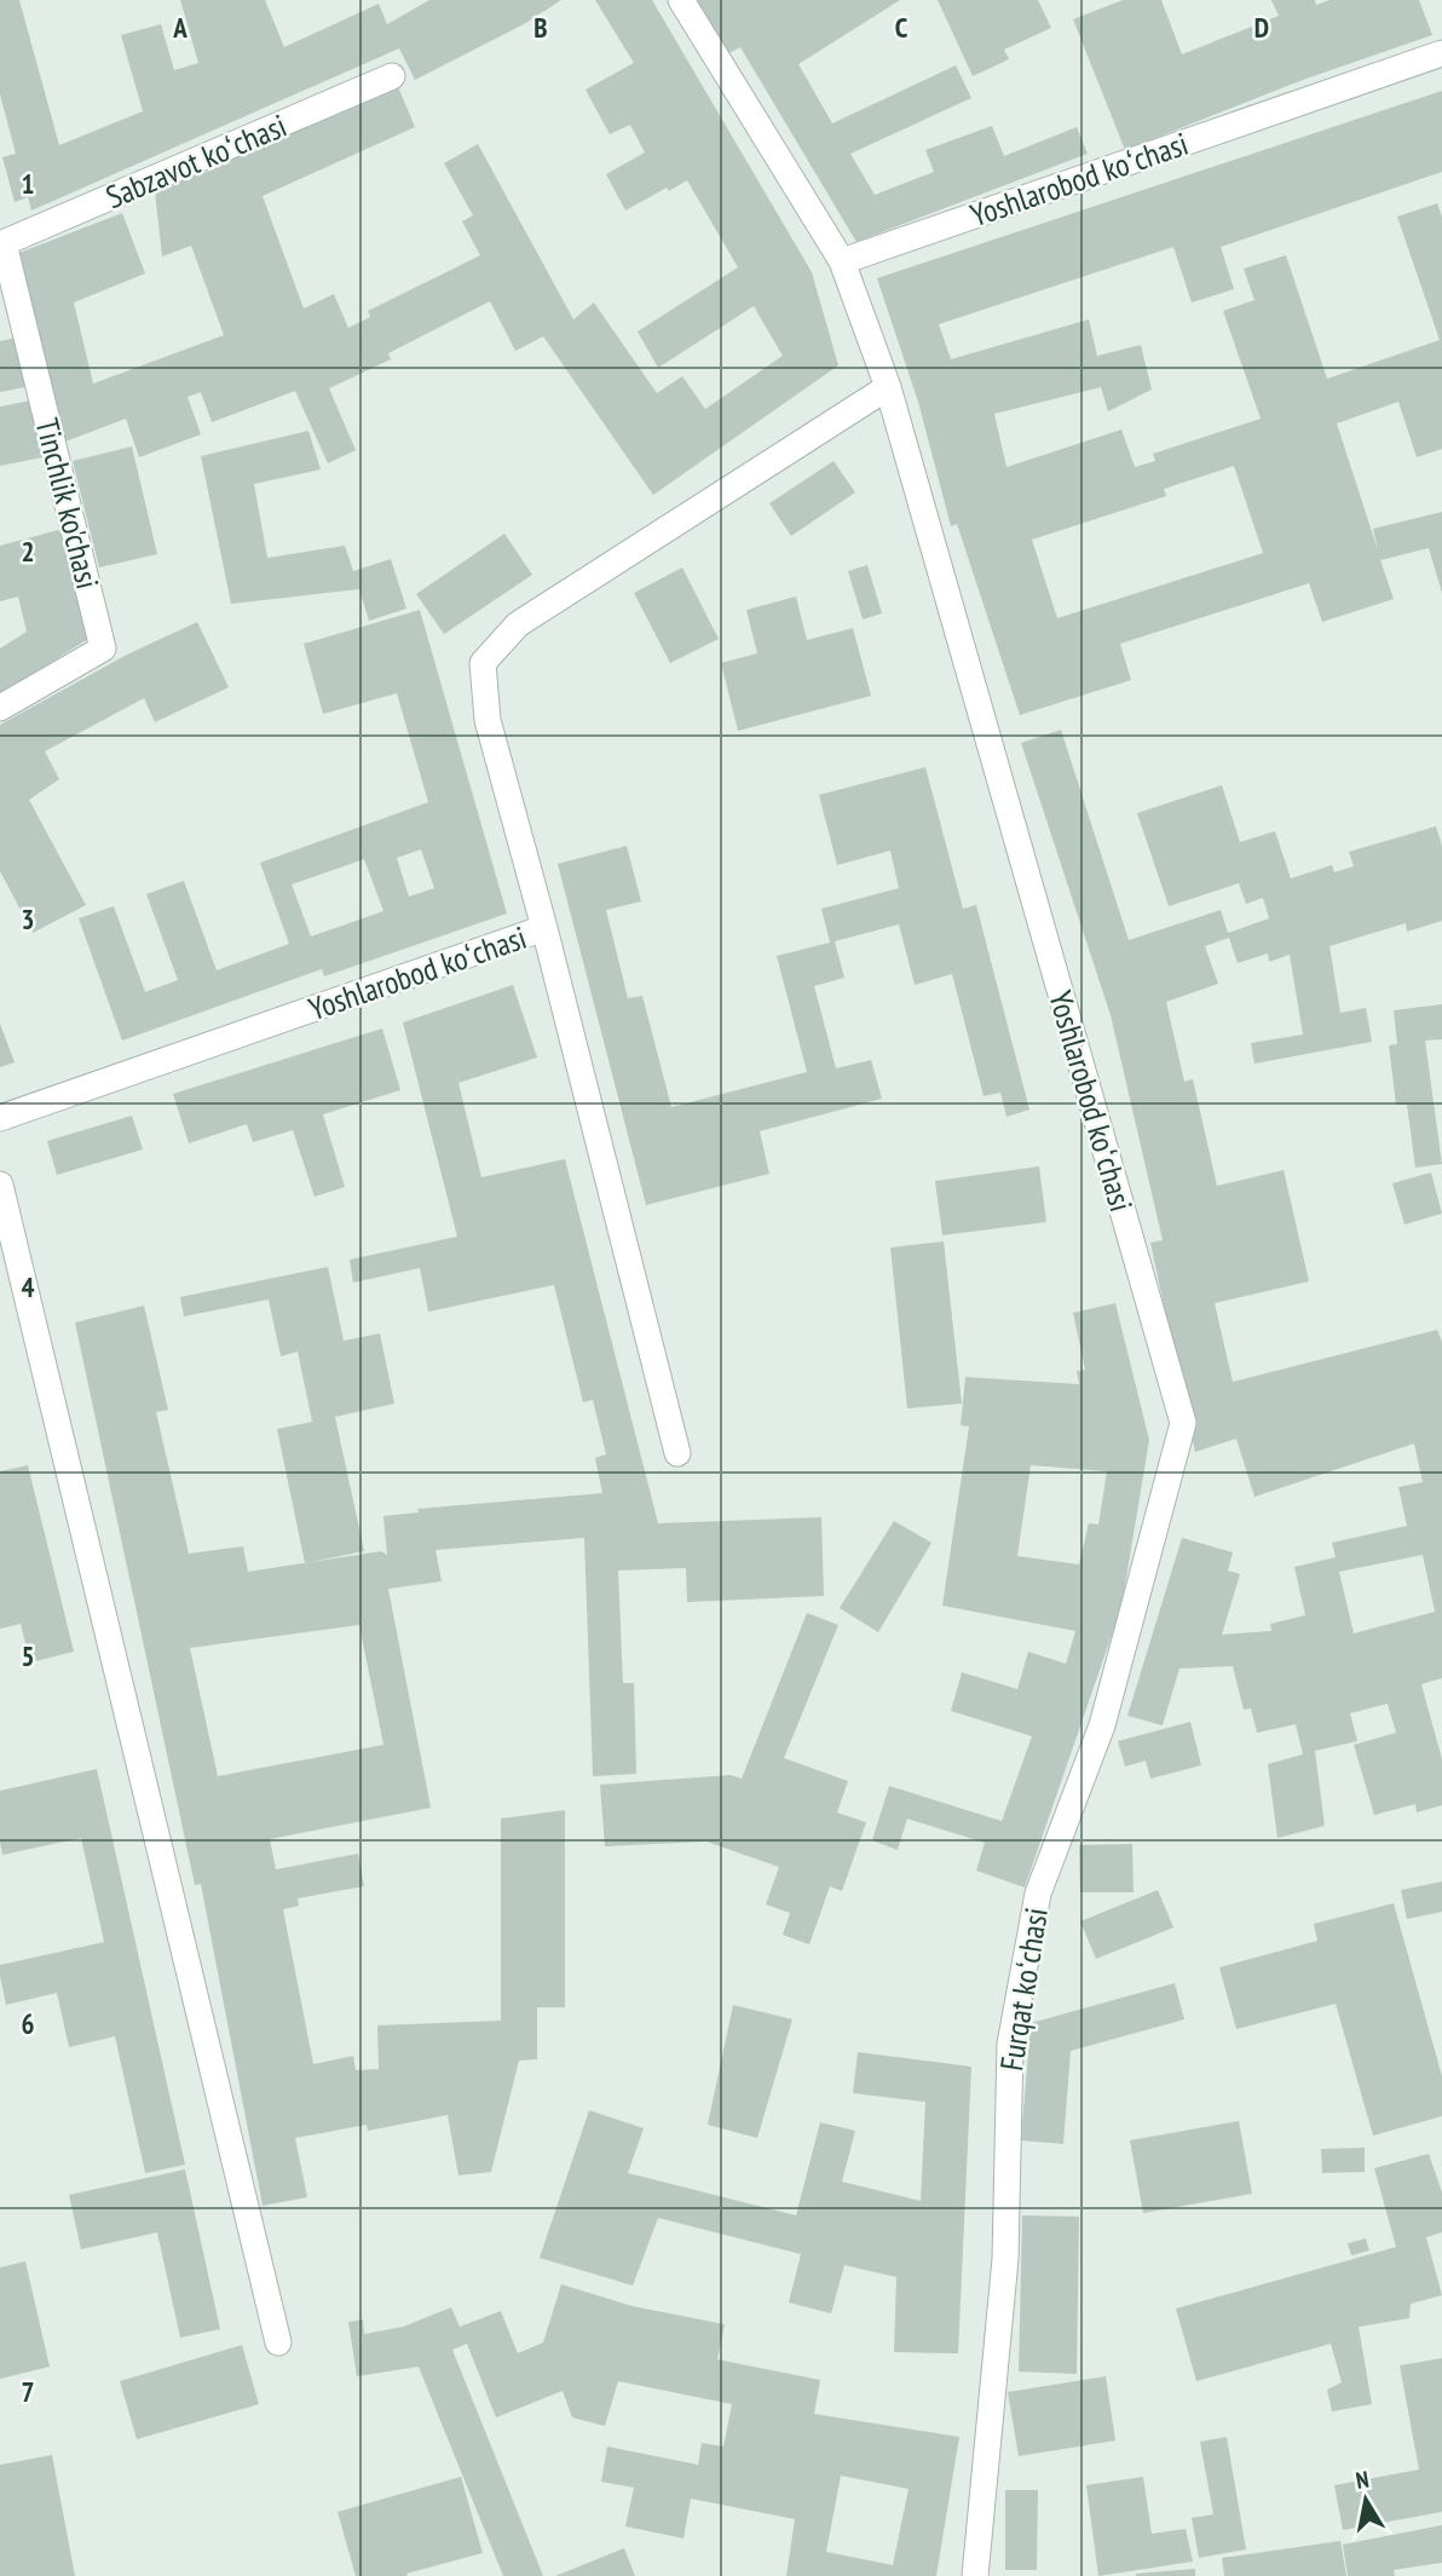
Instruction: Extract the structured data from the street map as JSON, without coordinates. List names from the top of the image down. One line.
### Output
{"streets":{"street":["Sabzavot koʻchasi","Yoshlarobod koʻchasi","Tinchlik ko'chasi","Furqat koʻchasi"]},"crossings":[["Sabzavot koʻchasi","Tinchlik ko'chasi"],["Yoshlarobod koʻchasi","Furqat koʻchasi"]],"north":"top","grid":{"columns":["A","B","C","D"],"rows":["1","2","3","4","5","6","7"]}}
